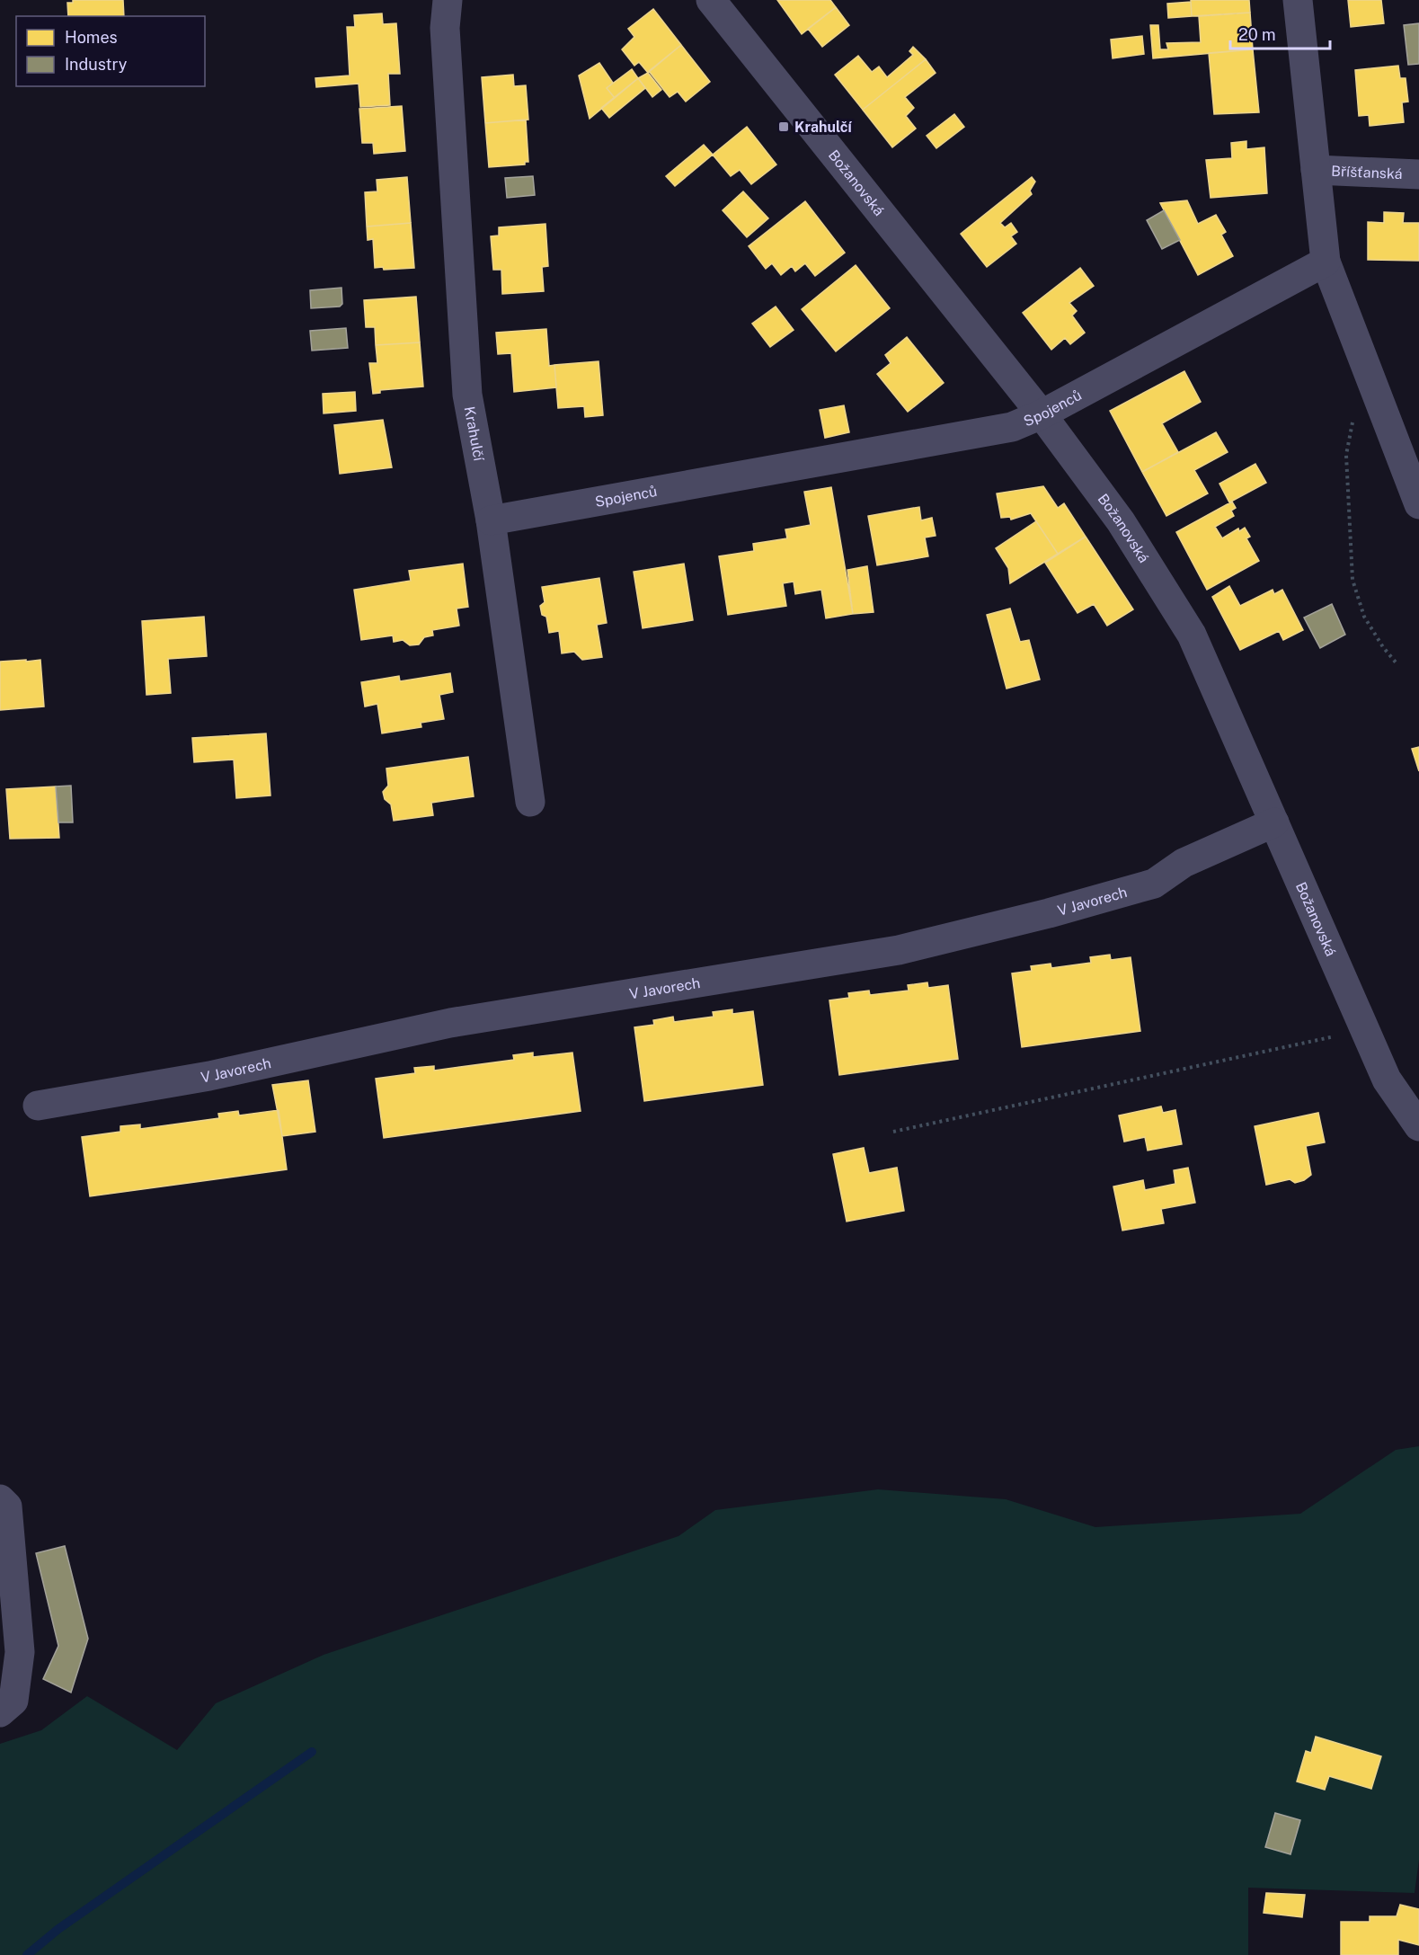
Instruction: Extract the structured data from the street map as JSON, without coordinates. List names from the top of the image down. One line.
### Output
{"streets":{"street":["Bříšťanská","Božanovská","Spojenců","Krahulčí","V Javorech"]},"crossings":[["Božanovská","Spojenců"],["Božanovská","V Javorech"],["Spojenců","Krahulčí"]],"places":{"transit":["Krahulčí"]},"legend":["Homes","Industry"],"scale_bar":"20 m"}
